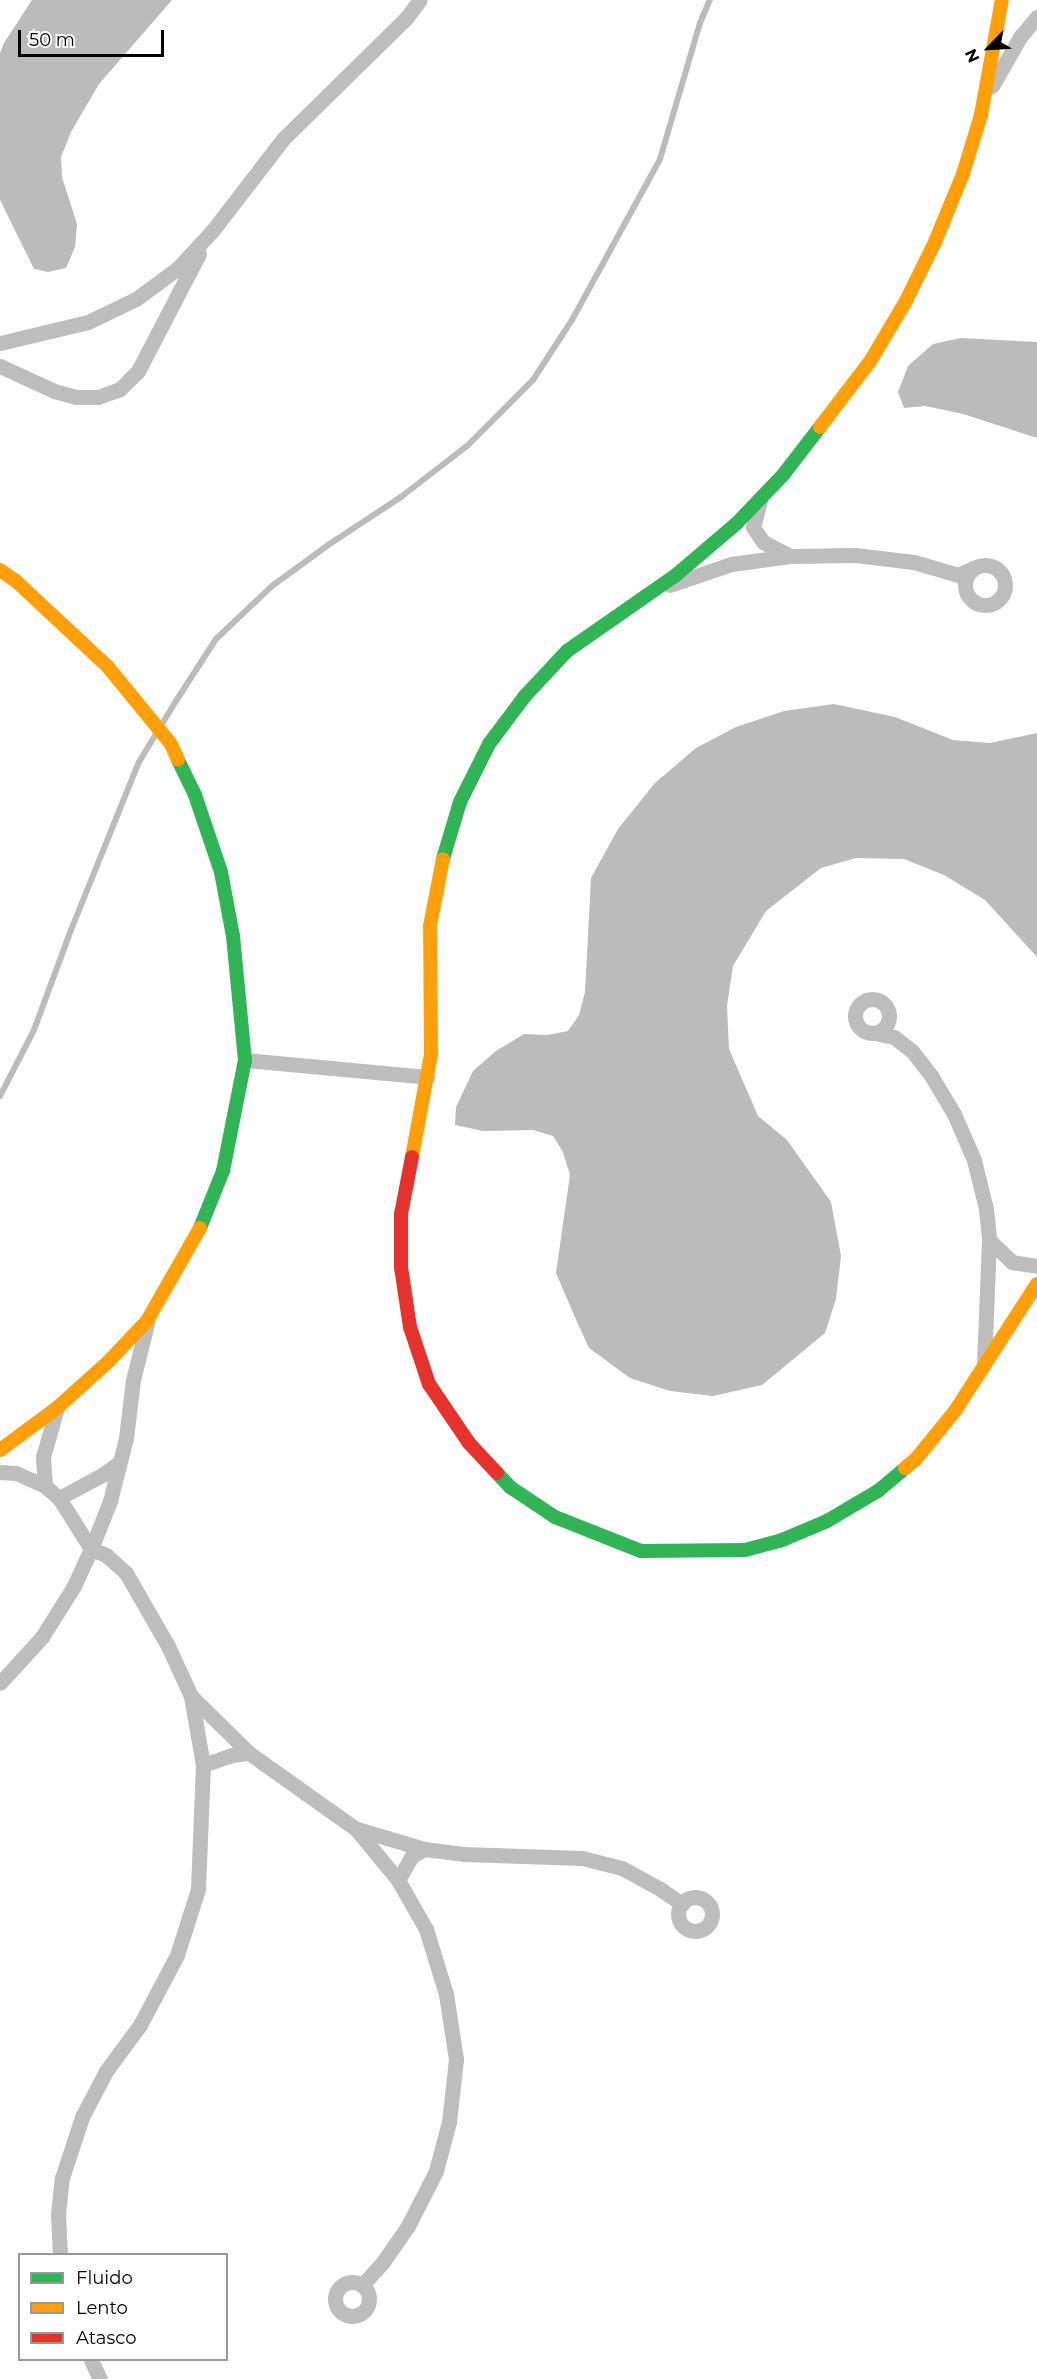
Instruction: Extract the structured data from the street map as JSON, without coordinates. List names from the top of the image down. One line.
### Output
{"legend":["Fluido","Lento","Atasco"],"scale_bar":"50 m","north":"bottom left"}
